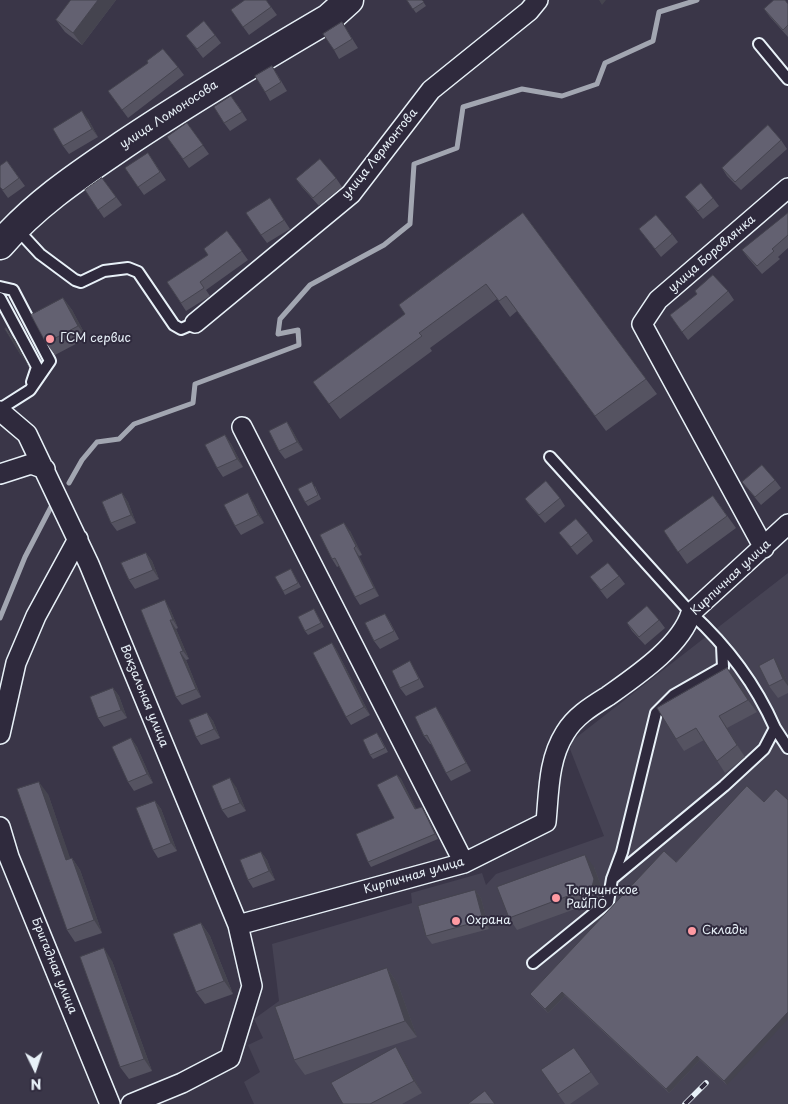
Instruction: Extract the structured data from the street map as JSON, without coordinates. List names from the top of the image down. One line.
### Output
{"streets":{"main road":["улица Ломоносова"],"street":["улица Лермонтова","улица Боровлянка","Кирпичная улица","Вокзальная улица","Бригадная улица"]},"crossings":[["улица Боровлянка","Кирпичная улица"],["Кирпичная улица","Вокзальная улица"]],"places":["ГСМ сервис","Тогучинское РайПО","Охрана","Склады"],"north":"bottom"}
